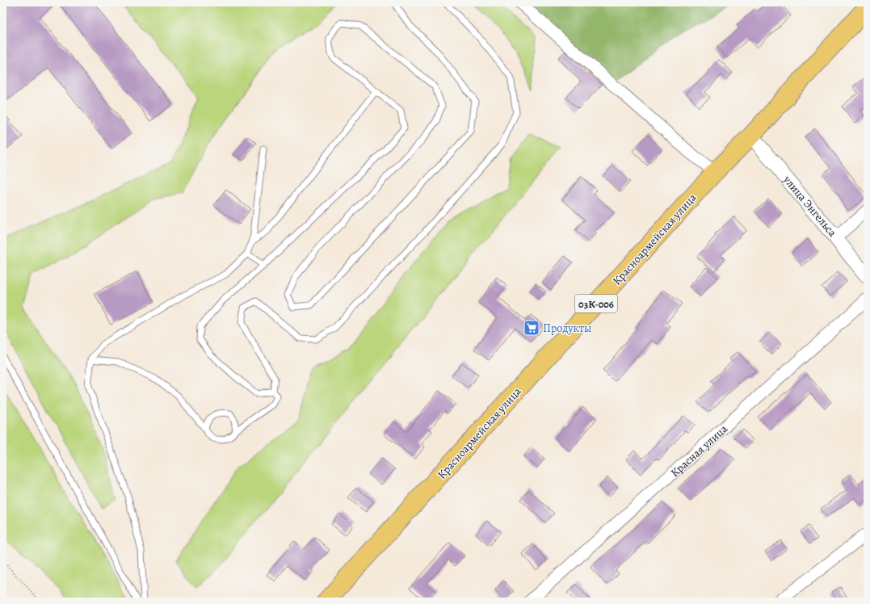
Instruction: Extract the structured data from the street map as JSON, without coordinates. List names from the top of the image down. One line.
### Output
{"streets":{"main road":["Красноармейская улица","03К-006"],"street":["улица Энгельса","Красная улица"]},"crossings":[["улица Энгельса","Красноармейская улица"]],"places":{"supermarket":["Продукты"]}}
